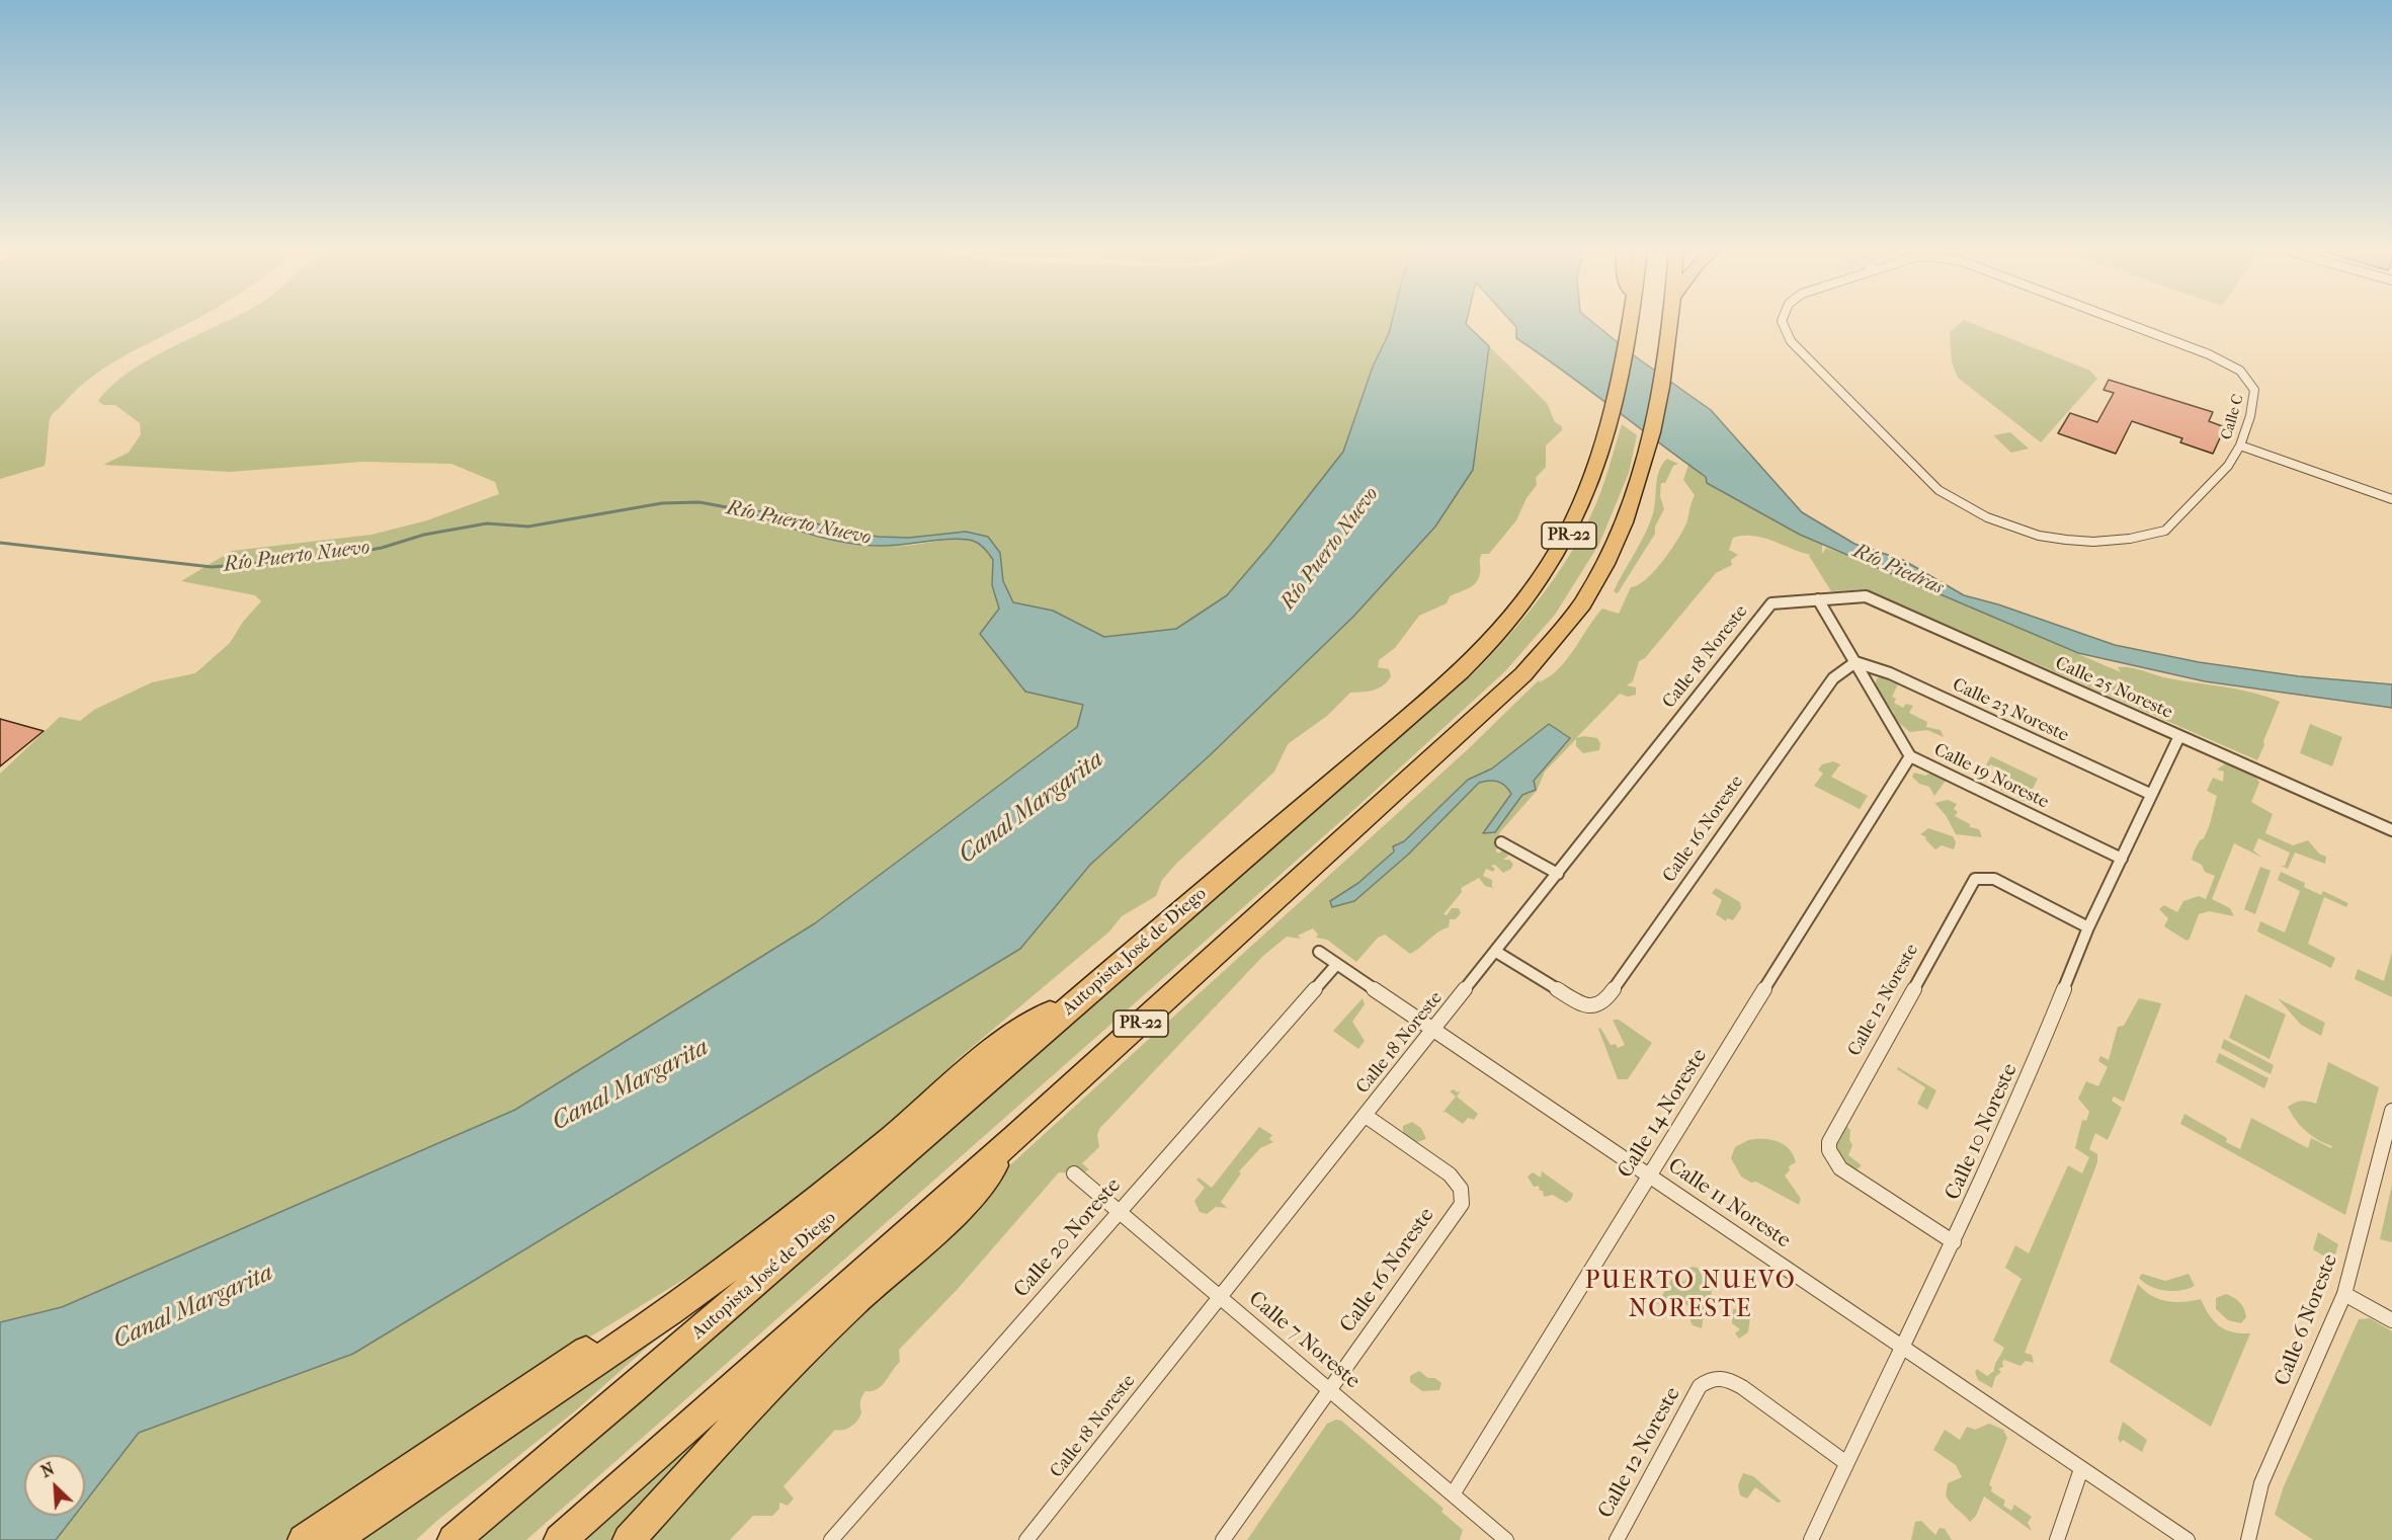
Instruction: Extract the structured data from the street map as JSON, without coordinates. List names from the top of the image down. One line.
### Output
{"streets":{"highway":["PR-22","Autopista José de Diego"],"street":["Calle C","Calle 18 Noreste","Calle 25 Noreste","Calle 23 Noreste","Calle 19 Noreste","Calle 16 Noreste","Calle 12 Noreste","Calle 14 Noreste","Calle 10 Noreste","Calle 11 Noreste","Calle 20 Noreste","Calle 6 Noreste","Calle 7 Noreste"]},"crossings":[["Calle 18 Noreste","Calle 25 Noreste"],["Calle 18 Noreste","Calle 19 Noreste"],["Calle 18 Noreste","Calle 16 Noreste"],["Calle 18 Noreste","Calle 11 Noreste"],["Calle 18 Noreste","Calle 7 Noreste"],["Calle 25 Noreste","Calle 19 Noreste"],["Calle 25 Noreste","Calle 10 Noreste"],["Calle 23 Noreste","Calle 19 Noreste"],["Calle 23 Noreste","Calle 16 Noreste"],["Calle 23 Noreste","Calle 10 Noreste"],["Calle 19 Noreste","Calle 16 Noreste"],["Calle 19 Noreste","Calle 14 Noreste"],["Calle 19 Noreste","Calle 10 Noreste"],["Calle 16 Noreste","Calle 7 Noreste"],["Calle 12 Noreste","Calle 10 Noreste"],["Calle 14 Noreste","Calle 11 Noreste"],["Calle 14 Noreste","Calle 7 Noreste"],["Calle 10 Noreste","Calle 11 Noreste"],["Calle 11 Noreste","Calle 20 Noreste"],["Calle 20 Noreste","Calle 7 Noreste"]],"districts":["PUERTO NUEVO NORESTE"],"water":["Río Puerto Nuevo","Río Piedras","Canal Margarita"],"north":"top left"}
